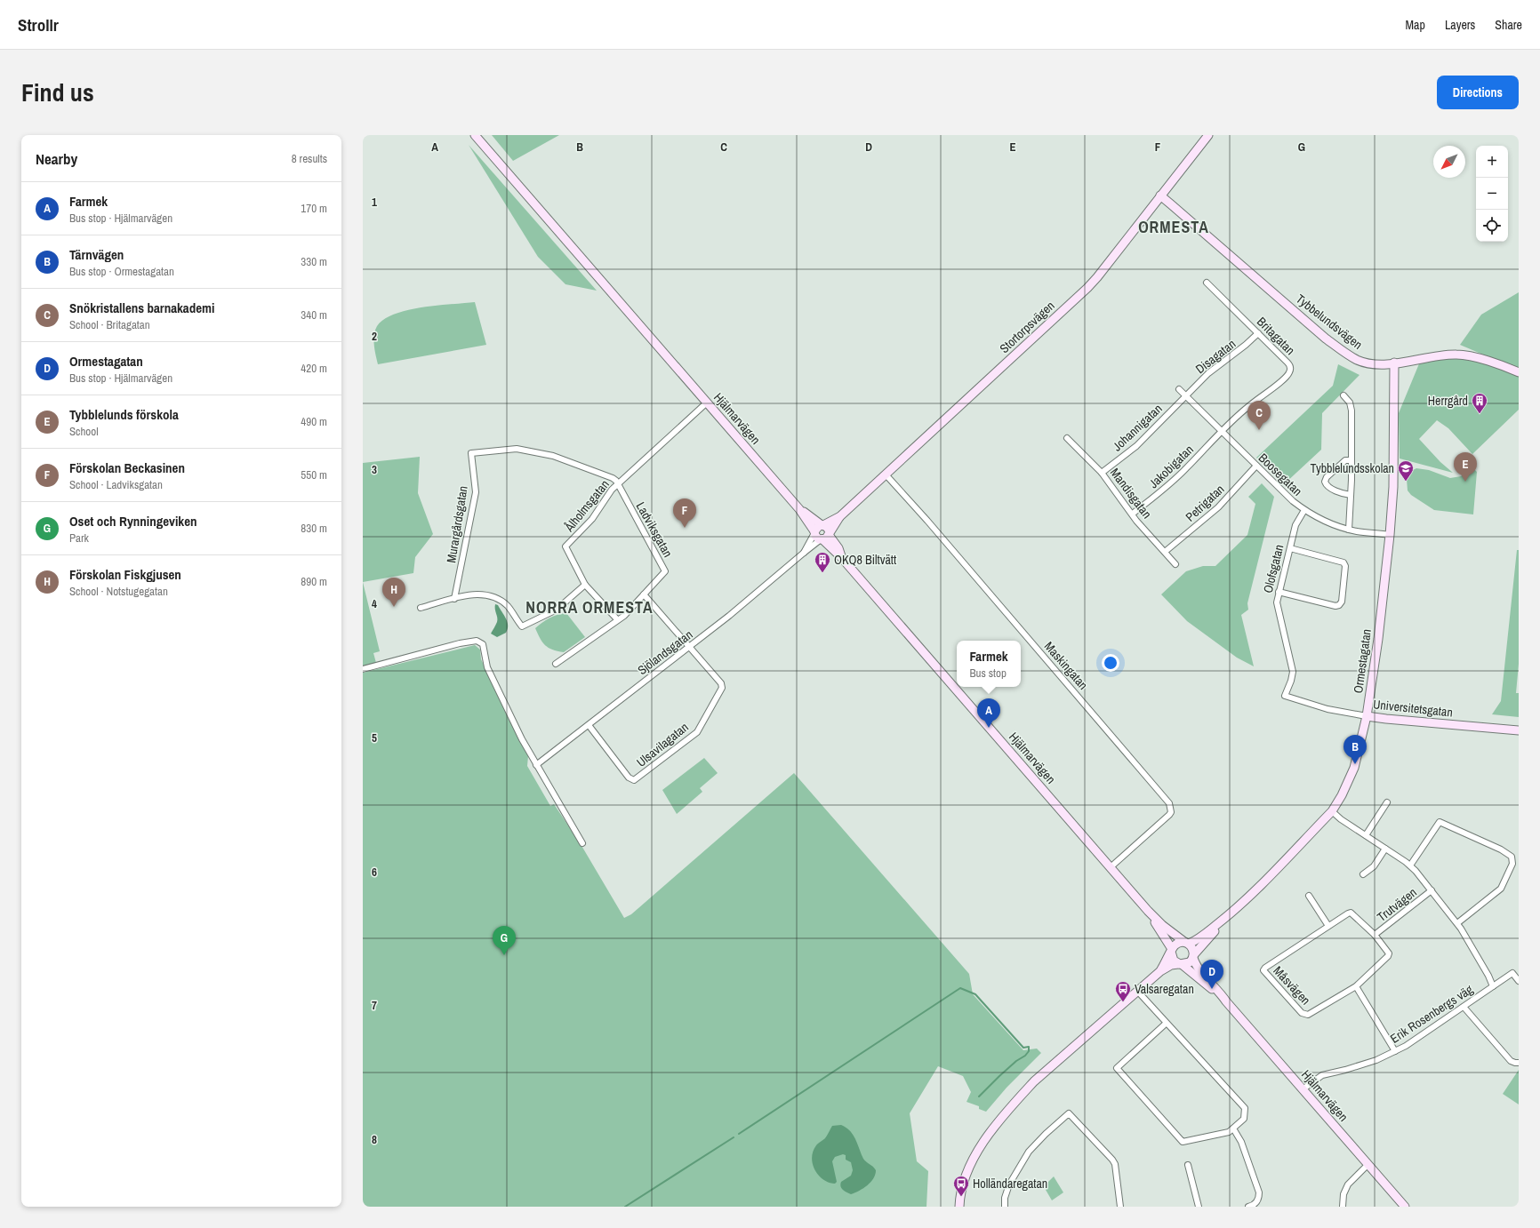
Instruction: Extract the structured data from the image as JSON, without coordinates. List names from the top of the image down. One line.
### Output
{"streets":{"street":["Tybbelundsvägen","Stortorpsvägen","Britagatan","Disagatan","Hjälmarvägen","Johannigatan","Jakobigatan","Boosegatan","Mandisgatan","Petrigatan","Ålholmsgatan","Murargårdsgatan","Ladviksgatan","Olofsgatan","Sjölandsgatan","Ormestagatan","Maskingatan","Universitetsgatan","Ulsavilagatan","Trutvägen","Måsvägen","Erik Rosenbergs väg"]},"crossings":[["Tybbelundsvägen","Stortorpsvägen"],["Tybbelundsvägen","Ormestagatan"],["Stortorpsvägen","Hjälmarvägen"],["Stortorpsvägen","Sjölandsgatan"],["Stortorpsvägen","Maskingatan"],["Britagatan","Disagatan"],["Britagatan","Jakobigatan"],["Britagatan","Boosegatan"],["Disagatan","Johannigatan"],["Disagatan","Boosegatan"],["Hjälmarvägen","Ålholmsgatan"],["Hjälmarvägen","Sjölandsgatan"],["Hjälmarvägen","Ormestagatan"],["Hjälmarvägen","Maskingatan"],["Hjälmarvägen","Erik Rosenbergs väg"],["Johannigatan","Boosegatan"],["Johannigatan","Mandisgatan"],["Jakobigatan","Boosegatan"],["Jakobigatan","Mandisgatan"],["Boosegatan","Petrigatan"],["Boosegatan","Olofsgatan"],["Boosegatan","Ormestagatan"],["Mandisgatan","Petrigatan"],["Ålholmsgatan","Murargårdsgatan"],["Ålholmsgatan","Ladviksgatan"],["Murargårdsgatan","Ladviksgatan"],["Olofsgatan","Universitetsgatan"],["Sjölandsgatan","Ulsavilagatan"],["Ormestagatan","Universitetsgatan"],["Trutvägen","Måsvägen"]],"districts":["ORMESTA","NORRA ORMESTA"],"places":{"building":["Herrgård","OKQ8 Biltvätt"],"school or university":["Tybblelundsskolan"],"bus stop":["Valsaregatan","Holländaregatan"]},"north":"bottom left","page":{"header":"Strollr","nav":["Map","Layers","Share"],"title":"Find us","buttons":"Directions","heading":["Nearby","8 results"],"map_buttons":["+","−"],"list":[{"mark":"A","name":"Farmek","note":"Bus stop · Hjälmarvägen","value":"170 m"},{"mark":"B","name":"Tärnvägen","note":"Bus stop · Ormestagatan","value":"330 m"},{"mark":"C","name":"Snökristallens barnakademi","note":"School · Britagatan","value":"340 m"},{"mark":"D","name":"Ormestagatan","note":"Bus stop · Hjälmarvägen","value":"420 m"},{"mark":"E","name":"Tybblelunds förskola","note":"School","value":"490 m"},{"mark":"F","name":"Förskolan Beckasinen","note":"School · Ladviksgatan","value":"550 m"},{"mark":"G","name":"Oset och Rynningeviken","note":"Park","value":"830 m"},{"mark":"H","name":"Förskolan Fiskgjusen","note":"School · Notstugegatan","value":"890 m"}],"pins":["C","E","F","H","A","B","G","D"],"popup":["Farmek","Bus stop"]},"grid":{"columns":["A","B","C","D","E","F","G"],"rows":["1","2","3","4","5","6","7","8"]}}
